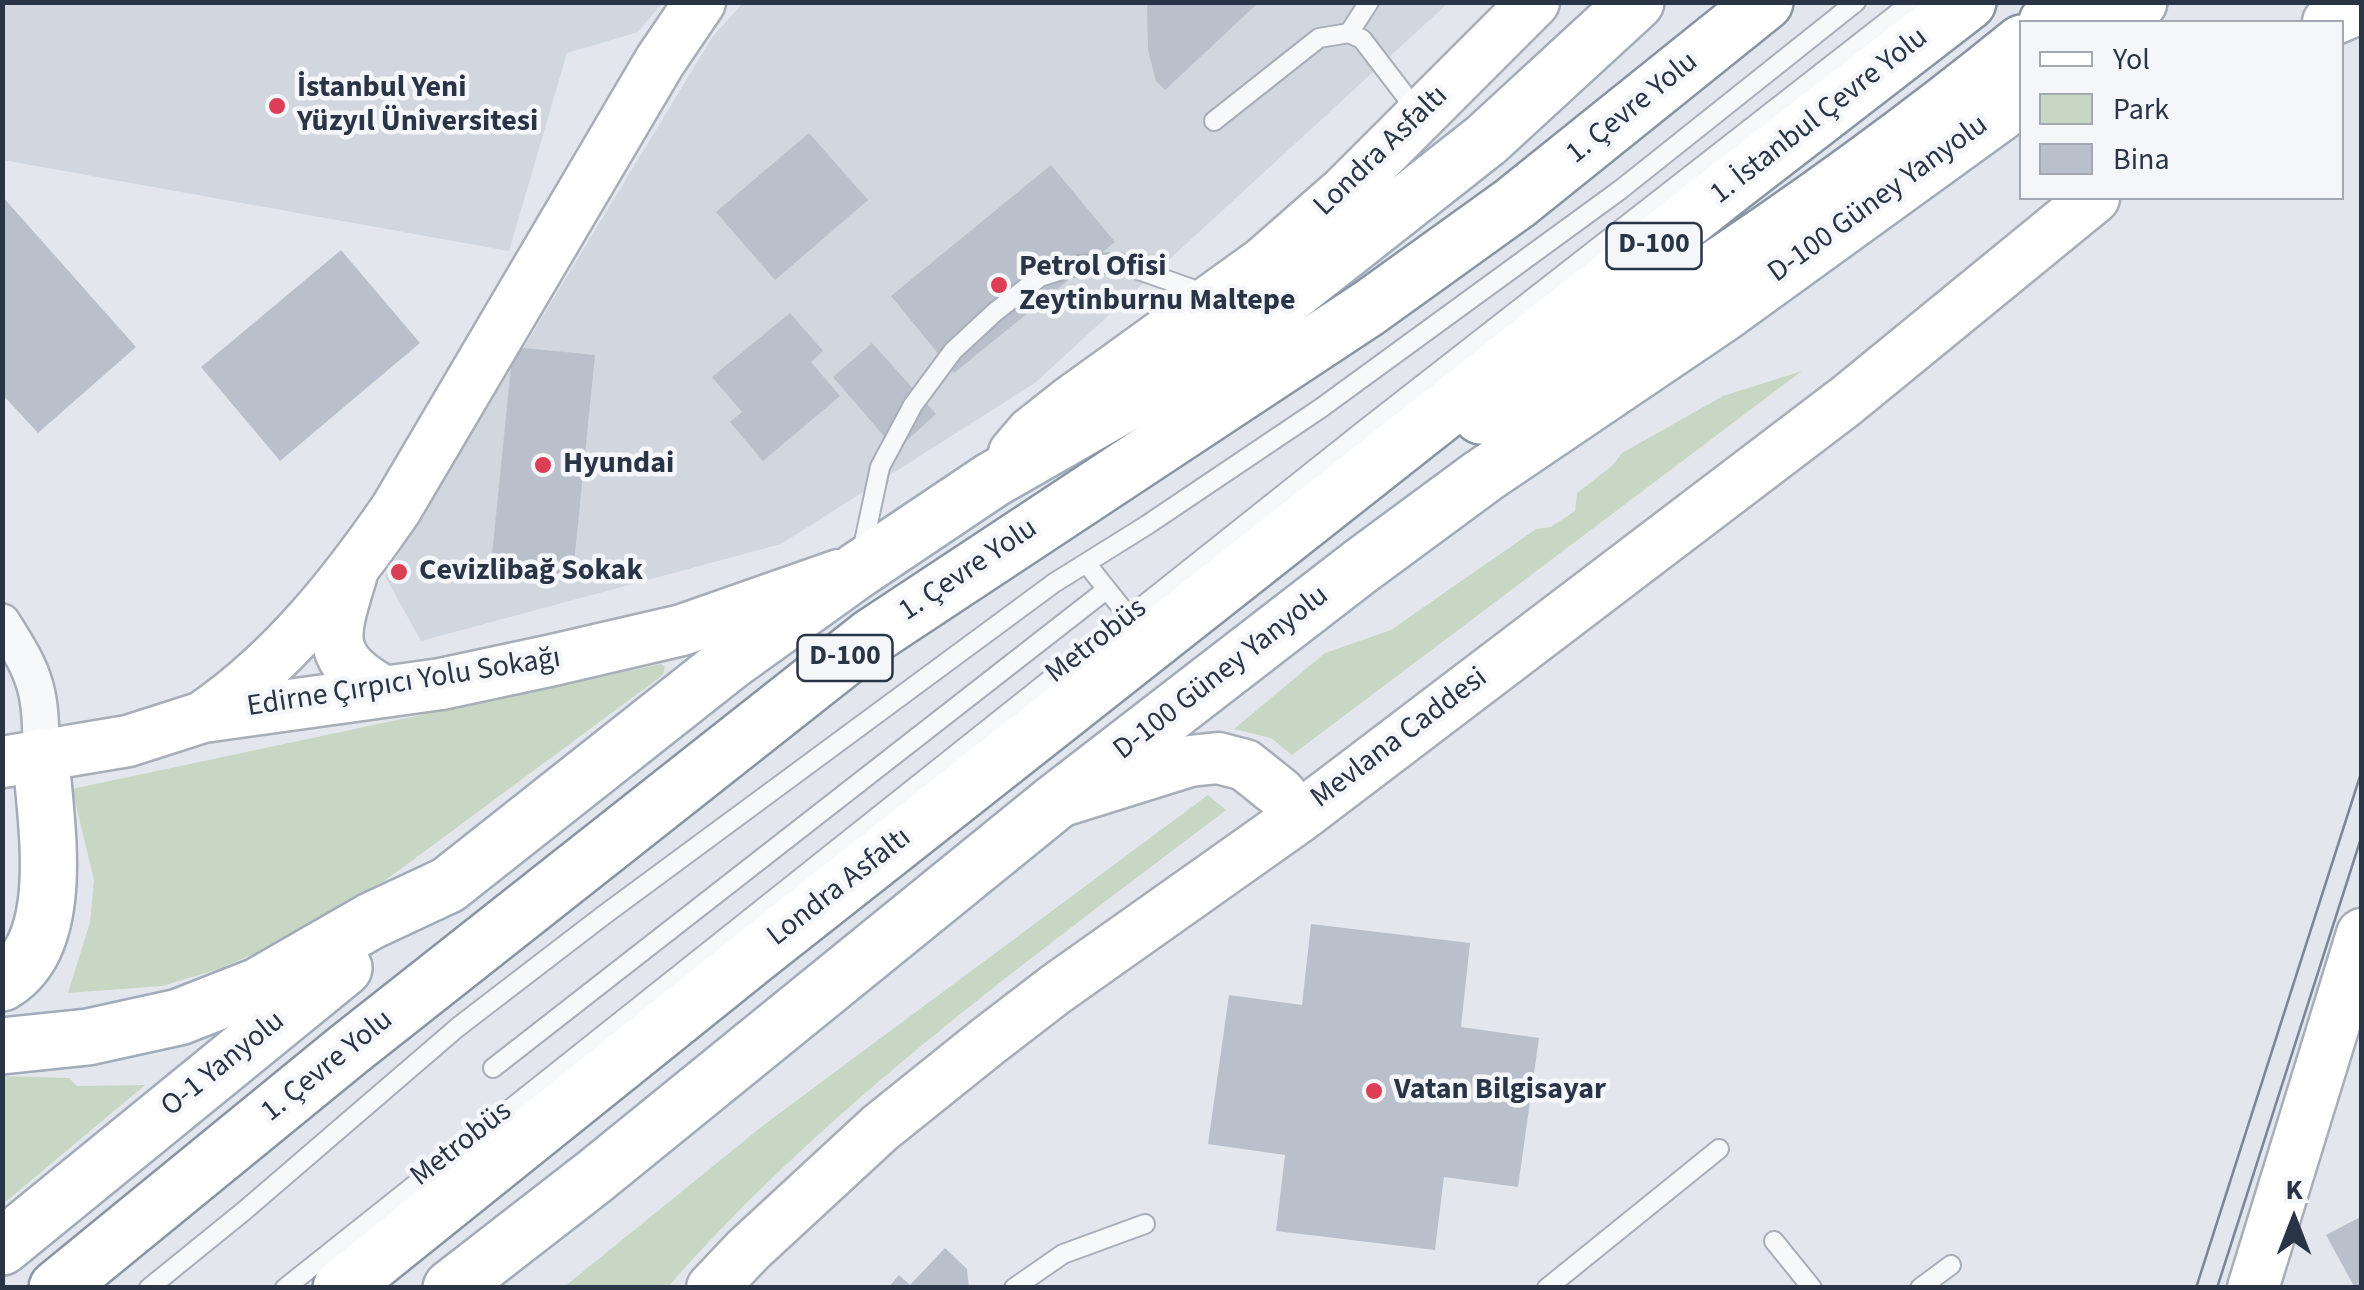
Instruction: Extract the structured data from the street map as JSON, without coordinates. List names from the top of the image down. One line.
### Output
{"streets":{"main road":["1. Çevre Yolu","1. İstanbul Çevre Yolu","Londra Asfaltı","D-100 Güney Yanyolu","D-100","Edirne Çırpıcı Yolu Sokağı","Mevlana Caddesi","O-1 Yanyolu"],"lane":["Metrobüs"]},"crossings":[["1. İstanbul Çevre Yolu","Londra Asfaltı"]],"places":["İstanbul Yeni Yüzyıl Üniversitesi","Petrol Ofisi Zeytinburnu Maltepe","Hyundai","Cevizlibağ Sokak","Vatan Bilgisayar"],"legend":["Yol","Park","Bina"],"north":"top"}
